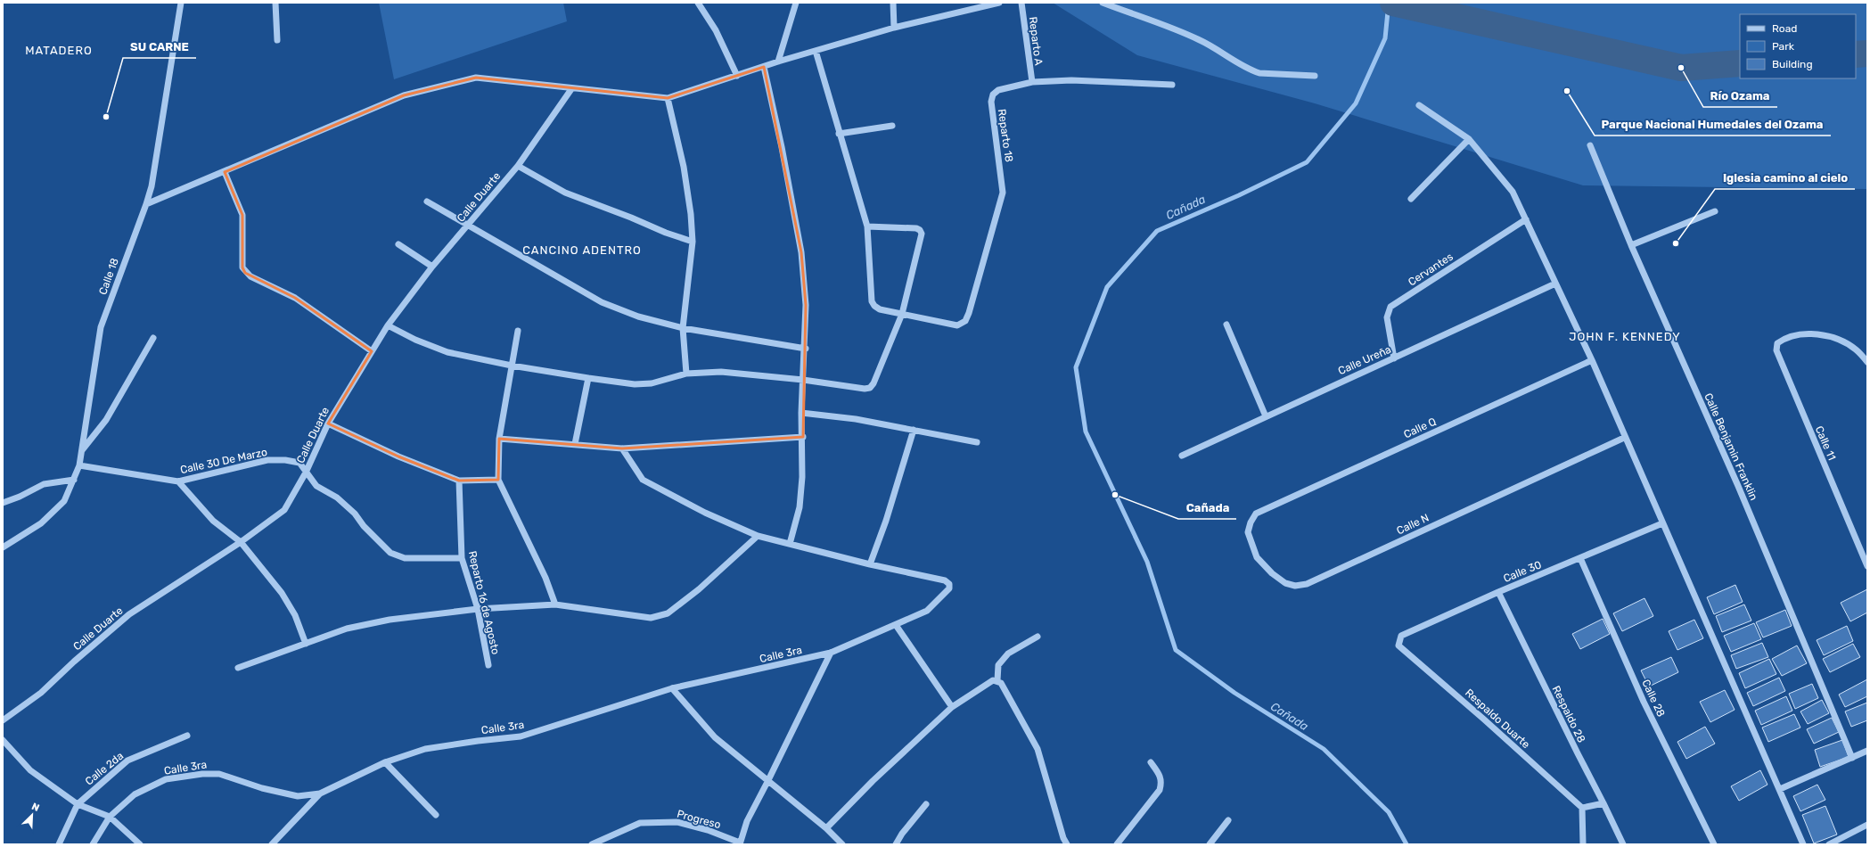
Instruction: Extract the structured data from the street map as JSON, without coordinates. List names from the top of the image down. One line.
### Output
{"streets":{"street":["Reparto A","Reparto 18","Calle Duarte","Cervantes","Calle 18","Calle Ureña","Calle Q","Calle 11","Calle Benjamin Franklin","Calle 30 De Marzo","Calle N","Calle 30","Reparto 16 de Agosto","Calle 3ra","Calle 28","Respaldo 28","Respaldo Duarte","Calle 2da","Progreso"]},"crossings":[["Reparto A","Reparto 18"],["Calle Duarte","Calle 30 De Marzo"],["Cervantes","Calle Ureña"],["Calle 18","Calle 30 De Marzo"],["Calle Q","Calle N"],["Calle 30 De Marzo","Reparto 16 de Agosto"],["Calle 30","Calle 28"],["Calle 30","Respaldo 28"],["Calle 30","Respaldo Duarte"]],"districts":["MATADERO","CANCINO ADENTRO","JOHN F. KENNEDY"],"water":["Cañada"],"places":["Río Ozama","Parque Nacional Humedales del Ozama","SU CARNE","Iglesia camino al cielo","Cañada"],"legend":["Road","Park","Building"],"north":"top right"}
